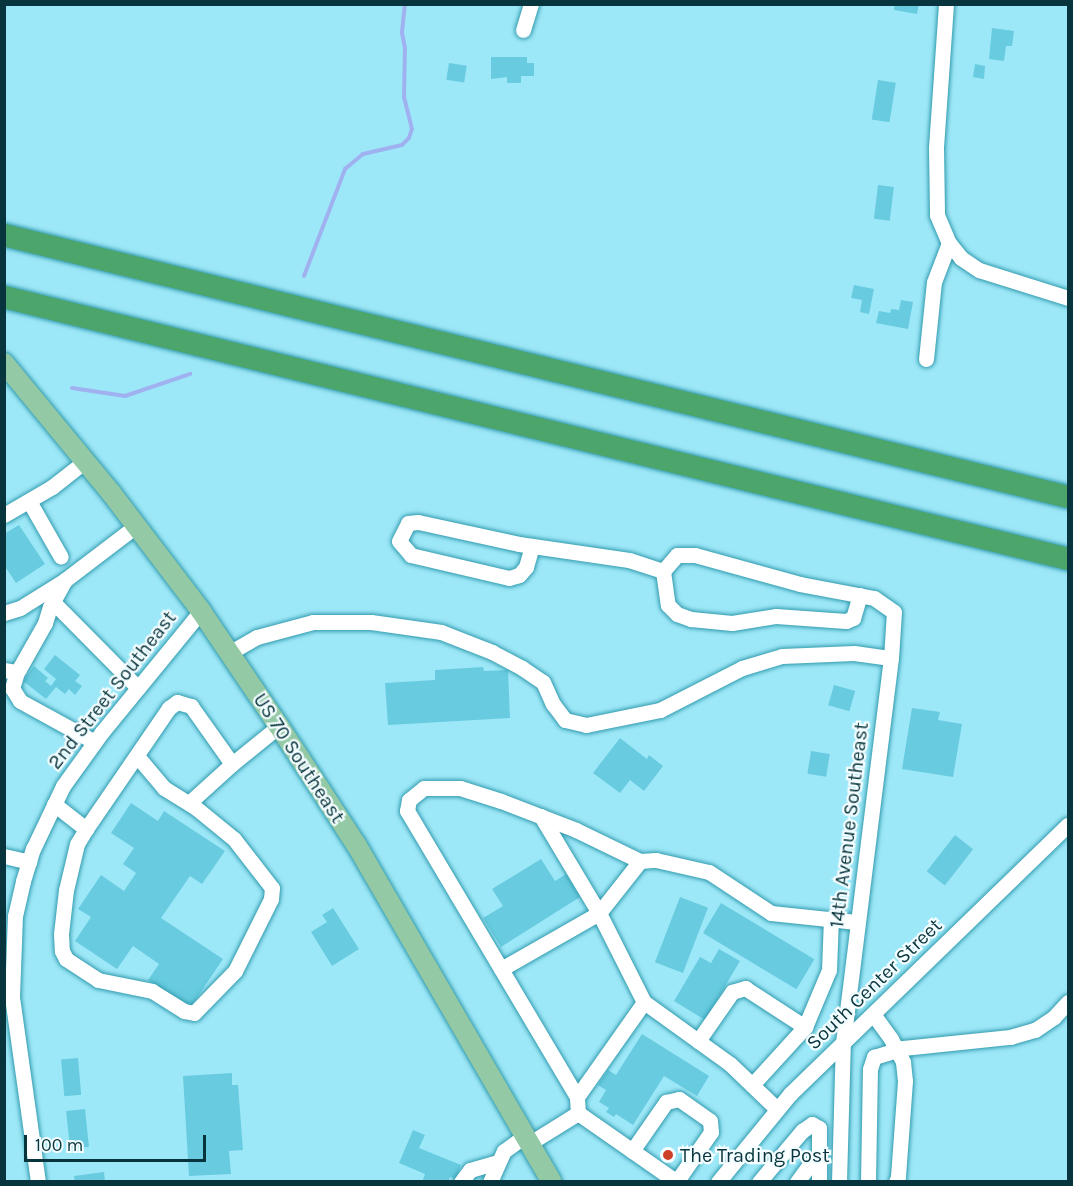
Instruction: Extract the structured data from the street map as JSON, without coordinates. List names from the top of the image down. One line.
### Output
{"streets":{"main road":["US 70 Southeast"],"street":["2nd Street Southeast","14th Avenue Southeast","South Center Street"]},"crossings":[["2nd Street Southeast","US 70 Southeast"],["14th Avenue Southeast","South Center Street"]],"places":["The Trading Post"],"scale_bar":"100 m"}
